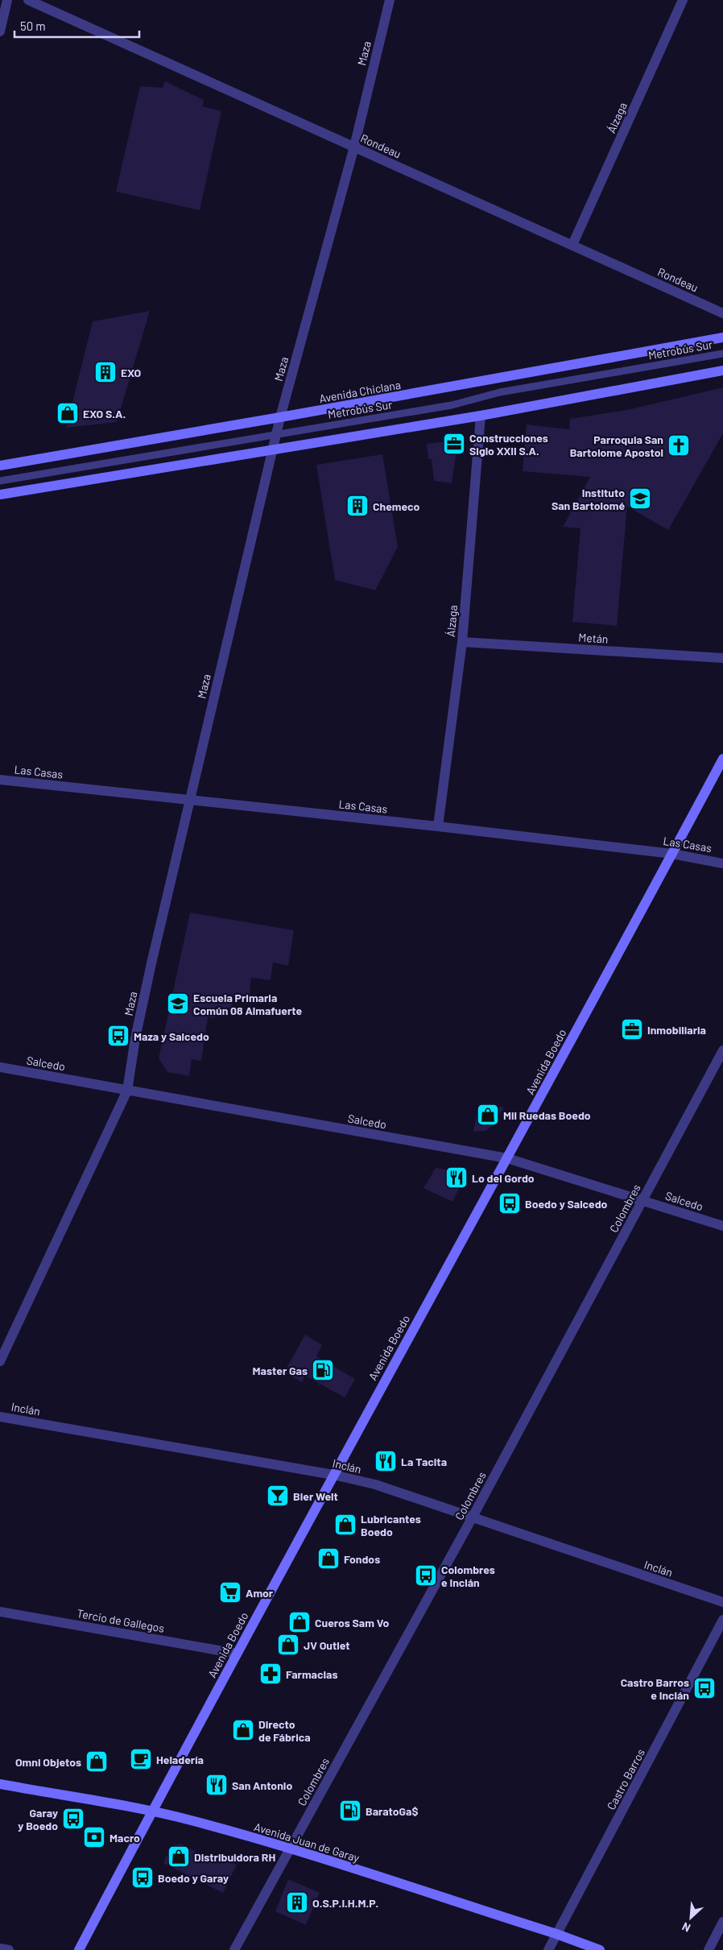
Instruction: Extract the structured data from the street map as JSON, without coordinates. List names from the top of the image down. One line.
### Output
{"streets":{"main road":["Avenida Chiclana","Avenida Boedo","Avenida Juan de Garay"],"street":["Maza","Álzaga","Rondeau","Metán","Las Casas","Salcedo","Colombres","Inclán","Tercio de Gallegos","Castro Barros"],"lane":["Metrobús Sur"]},"crossings":[["Maza","Rondeau"],["Maza","Metrobús Sur"],["Maza","Avenida Chiclana"],["Maza","Las Casas"],["Maza","Salcedo"],["Álzaga","Rondeau"],["Álzaga","Metán"],["Álzaga","Las Casas"],["Las Casas","Avenida Boedo"],["Avenida Boedo","Salcedo"],["Avenida Boedo","Inclán"],["Avenida Boedo","Tercio de Gallegos"],["Avenida Boedo","Avenida Juan de Garay"],["Salcedo","Colombres"],["Colombres","Inclán"],["Colombres","Avenida Juan de Garay"],["Castro Barros","Avenida Juan de Garay"]],"places":{"building":["EXO","Chemeco","O.S.P.I.H.M.P."],"shop":["EXO S.A.","Mil Ruedas Boedo","Lubricantes Boedo","Fondos","Cueros Sam Vo","JV Outlet","Directo de Fábrica","Omni Objetos","Distribuidora RH"],"office":["Construcciones Siglo XXII S.A.","Inmobiliaria"],"church":["Parroquia San Bartolome Apostol"],"school or university":["Instituto San Bartolomé","Escuela Primaria Común 08 Almafuerte"],"bus stop":["Maza y Salcedo","Boedo y Salcedo","Colombres e Inclán","Castro Barros e Inclán","Garay y Boedo","Boedo y Garay"],"restaurant":["Lo del Gordo","La Tacita","San Antonio"],"fuel station":["Master Gas","BaratoGa$"],"bar":["Bier Welt"],"supermarket":["Amor"],"pharmacy":["Farmacias"],"cafe":["Heladería"],"bank":["Macro"]},"scale_bar":"50 m","north":"bottom left"}
